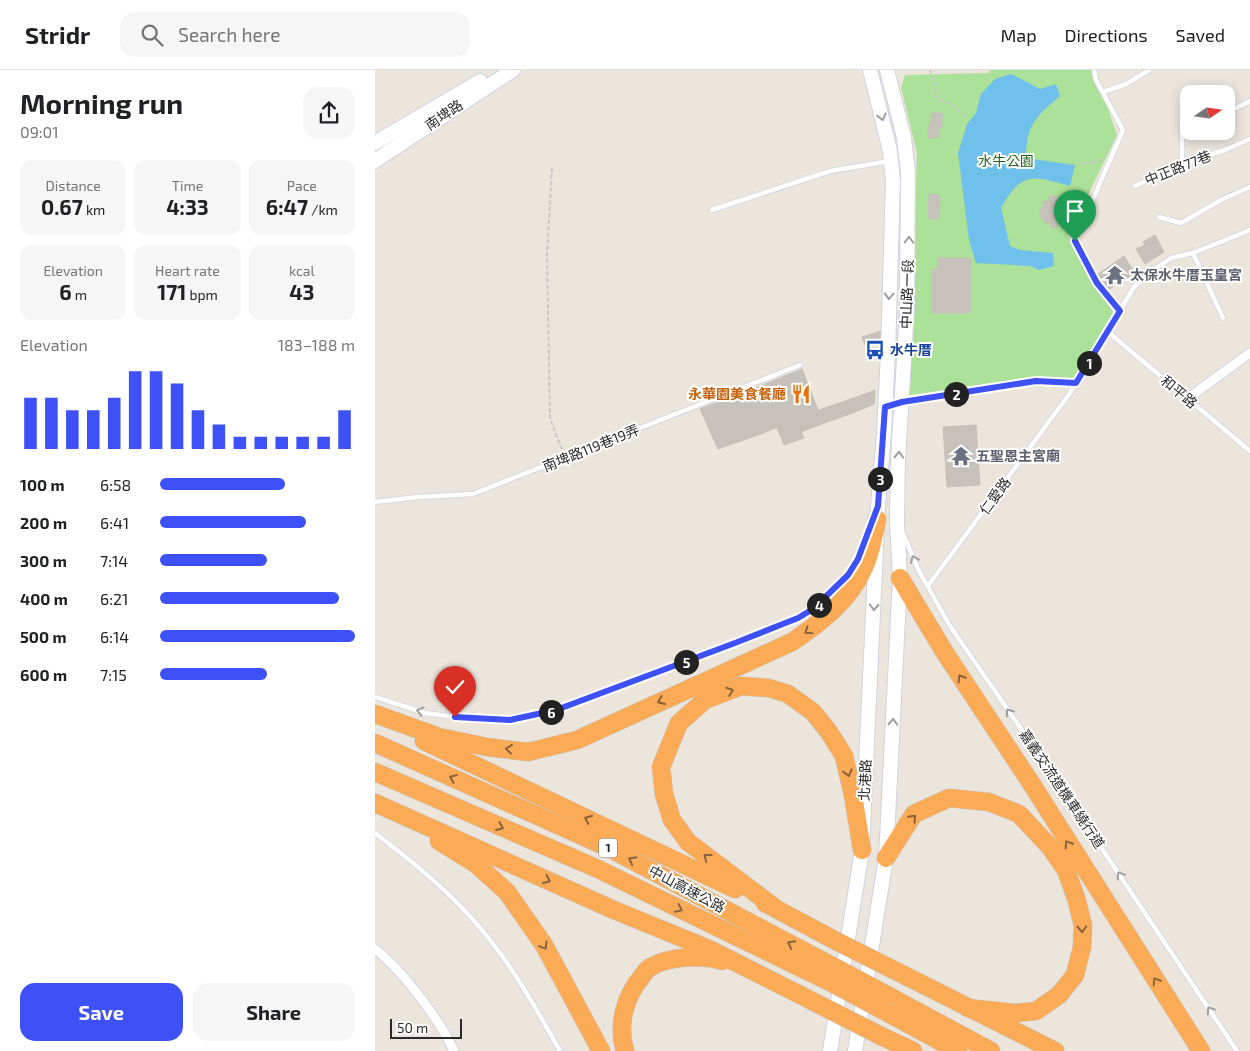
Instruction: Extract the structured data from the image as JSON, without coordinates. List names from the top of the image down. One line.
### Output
{"streets":{"highway":["1","中山高速公路"],"main road":["南埤路","中山路一段","北港路"],"lane":["中正路77巷","和平路","南埤路119巷19弄","仁愛路","嘉義交流道機車繞行道"]},"crossings":[["中山路一段","北港路"],["中山路一段","嘉義交流道機車繞行道"],["和平路","仁愛路"],["仁愛路","嘉義交流道機車繞行道"],["北港路","嘉義交流道機車繞行道"]],"one_way":["嘉義交流道機車繞行道"],"parks":["水牛公園"],"places":{"temple":["太保水牛厝玉皇宮","五聖恩主宮廟"],"bus stop":["水牛厝"],"restaurant":["永華園美食餐廳"]},"scale_bar":"50 m","north":"right","page":{"header":"Stridr","search":"Search here","nav":["Map","Directions","Saved"],"heading":["Morning run","09:01"],"stats":[["Distance","0.67 km"],["Time","4:33"],["Pace","6:47 /km"],["Elevation","6 m"],["Heart rate","171 bpm"],["kcal","43"]],"chart":["Elevation","183–188 m"],"pins":["1","2","3","4","5","6"],"list":[{"name":"100 m","note":"6:58"},{"name":"200 m","note":"6:41"},{"name":"300 m","note":"7:14"},{"name":"400 m","note":"6:21"},{"name":"500 m","note":"6:14"},{"name":"600 m","note":"7:15"}],"buttons":["Save","Share"],"scale":"50 m"}}
